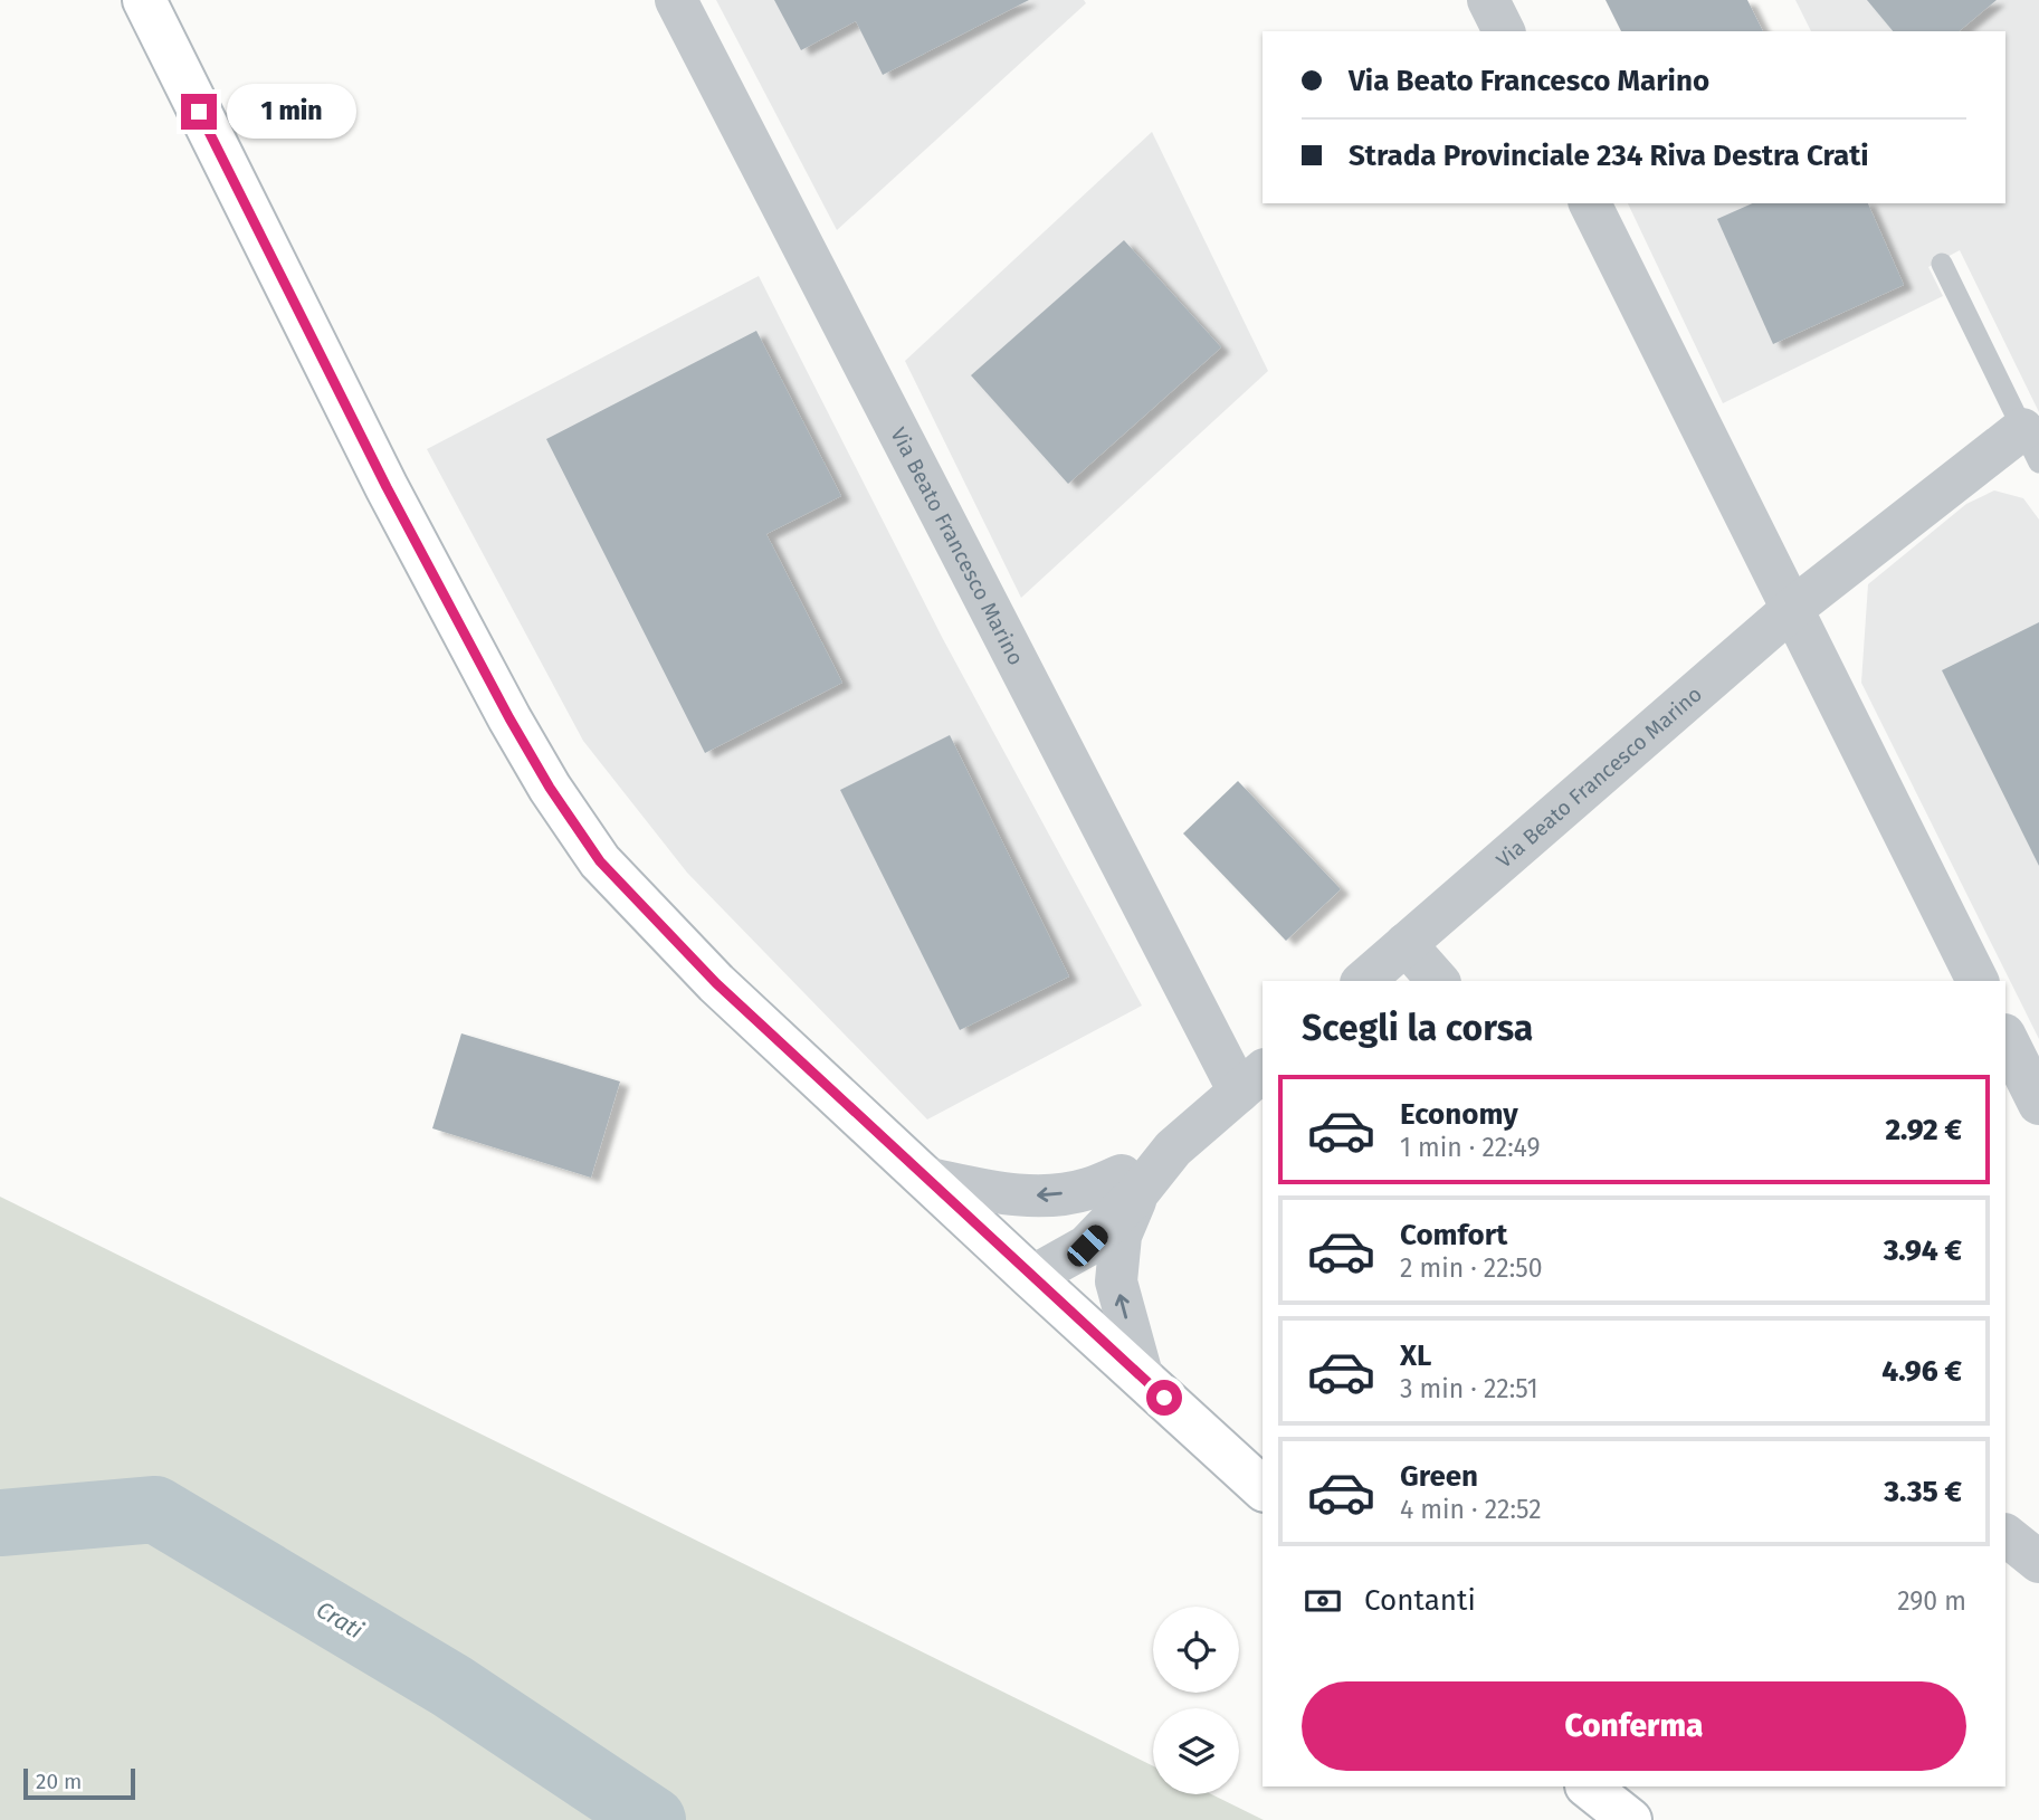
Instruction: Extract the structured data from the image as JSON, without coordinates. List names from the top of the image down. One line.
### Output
{"streets":{"street":["Via Beato Francesco Marino"]},"water":["Crati"],"scale_bar":"20 m","page":{"banner":["Via Beato Francesco Marino","Strada Provinciale 234 Riva Destra Crati"],"bubble":"1 min","heading":"Scegli la corsa","list":[{"name":"Economy","note":"1 min · 22:49","value":"2.92 €"},{"name":"Comfort","note":"2 min · 22:50","value":"3.94 €"},{"name":"XL","note":"3 min · 22:51","value":"4.96 €"},{"name":"Green","note":"4 min · 22:52","value":"3.35 €"}],"pay":["Contanti","290 m"],"buttons":"Conferma","scale":"20 m"}}
